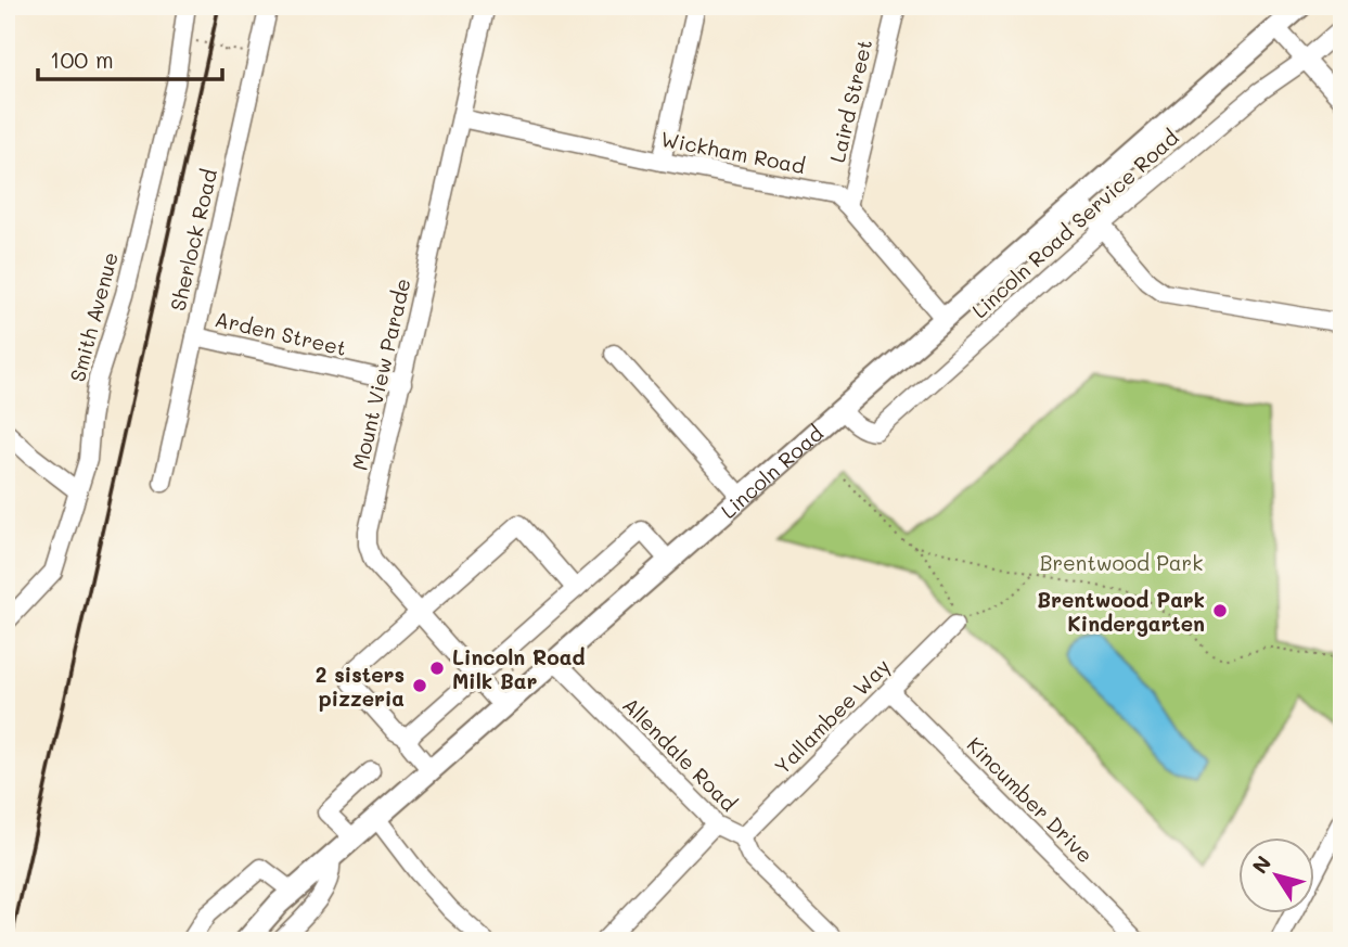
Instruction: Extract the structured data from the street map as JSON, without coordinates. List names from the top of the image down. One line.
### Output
{"streets":{"main road":["Lincoln Road"],"street":["Laird Street","Wickham Road","Lincoln Road Service Road","Sherlock Road","Smith Avenue","Arden Street","Mount View Parade","Yallambee Way","Allendale Road","Kincumber Drive"]},"crossings":[["Laird Street","Wickham Road"],["Wickham Road","Mount View Parade"],["Wickham Road","Lincoln Road"],["Lincoln Road Service Road","Lincoln Road"],["Sherlock Road","Arden Street"],["Arden Street","Mount View Parade"],["Mount View Parade","Lincoln Road"],["Lincoln Road","Allendale Road"],["Yallambee Way","Allendale Road"],["Yallambee Way","Kincumber Drive"]],"parks":["Brentwood Park"],"places":["Brentwood Park Kindergarten","Lincoln Road Milk Bar","2 sisters pizzeria"],"scale_bar":"100 m","north":"top left"}
